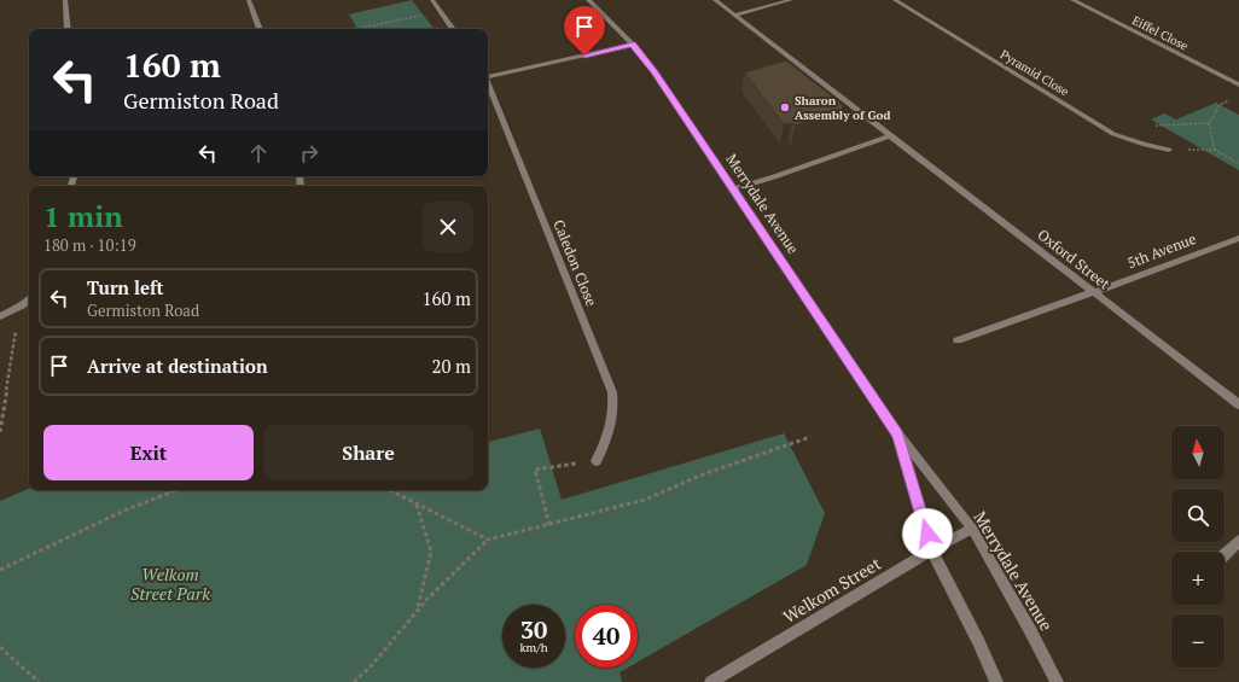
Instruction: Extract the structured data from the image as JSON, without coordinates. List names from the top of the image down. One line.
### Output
{"streets":{"street":["Eiffel Close","Pyramid Close","Merrydale Avenue","5th Avenue","Oxford Street","Caledon Close","Welkom Street"]},"crossings":[["Merrydale Avenue","Welkom Street"],["5th Avenue","Oxford Street"]],"parks":["Welkom Street Park"],"places":["Sharon Assembly of God"],"north":"top","page":{"turn":["160 m","Germiston Road"],"heading":["1 min","180 m · 10:19"],"list":[{"name":"Turn left","note":"Germiston Road","value":"160 m"},{"name":"Arrive at destination","value":"20 m"}],"buttons":["Exit","Share"],"map_buttons":["+","−"],"speed":"30 km/h","limit":"40"}}
